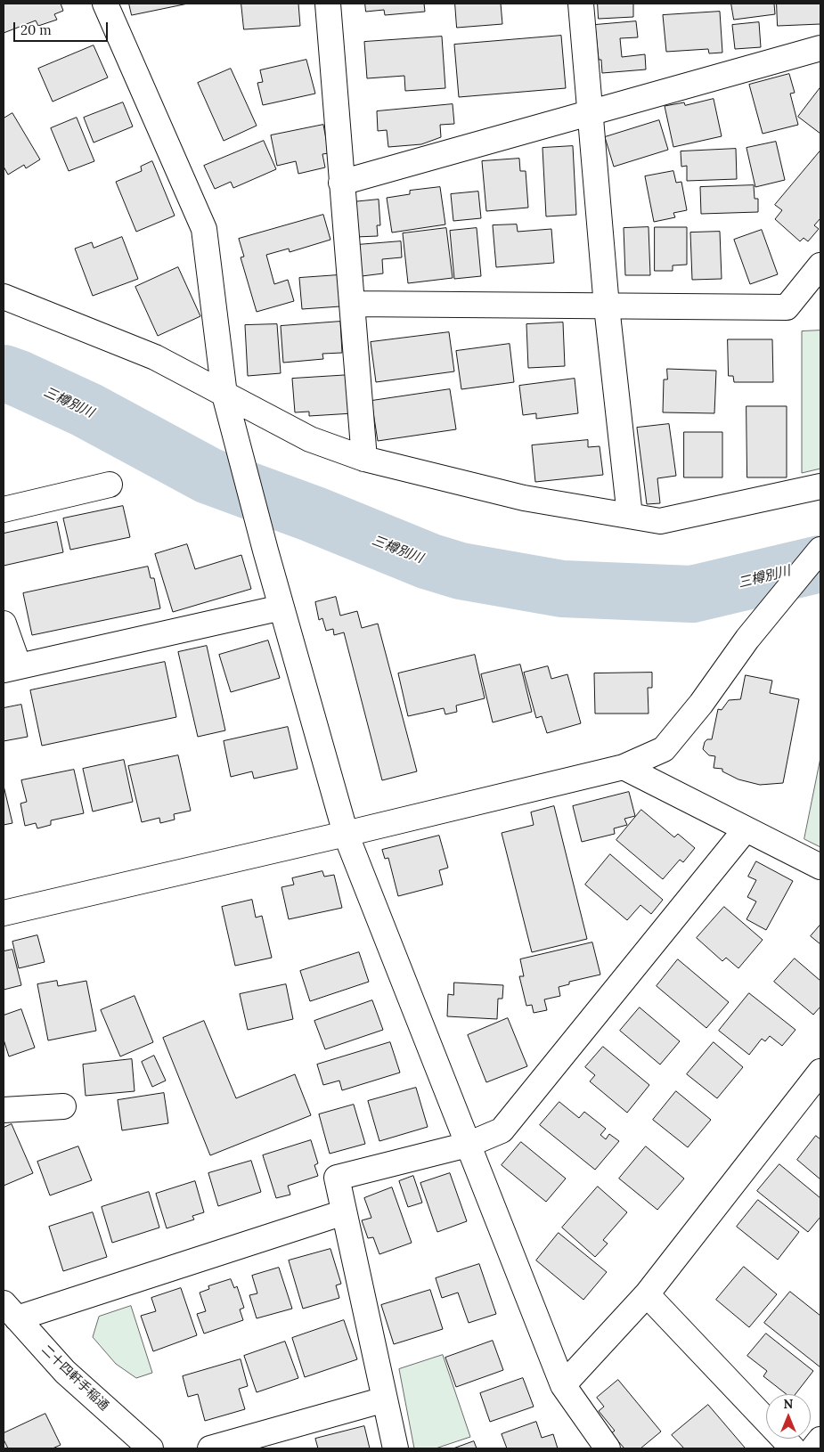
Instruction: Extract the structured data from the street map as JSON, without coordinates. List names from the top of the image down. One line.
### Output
{"streets":{"street":["二十四軒手稲通"]},"water":["三樽別川"],"scale_bar":"20 m","north":"top"}
